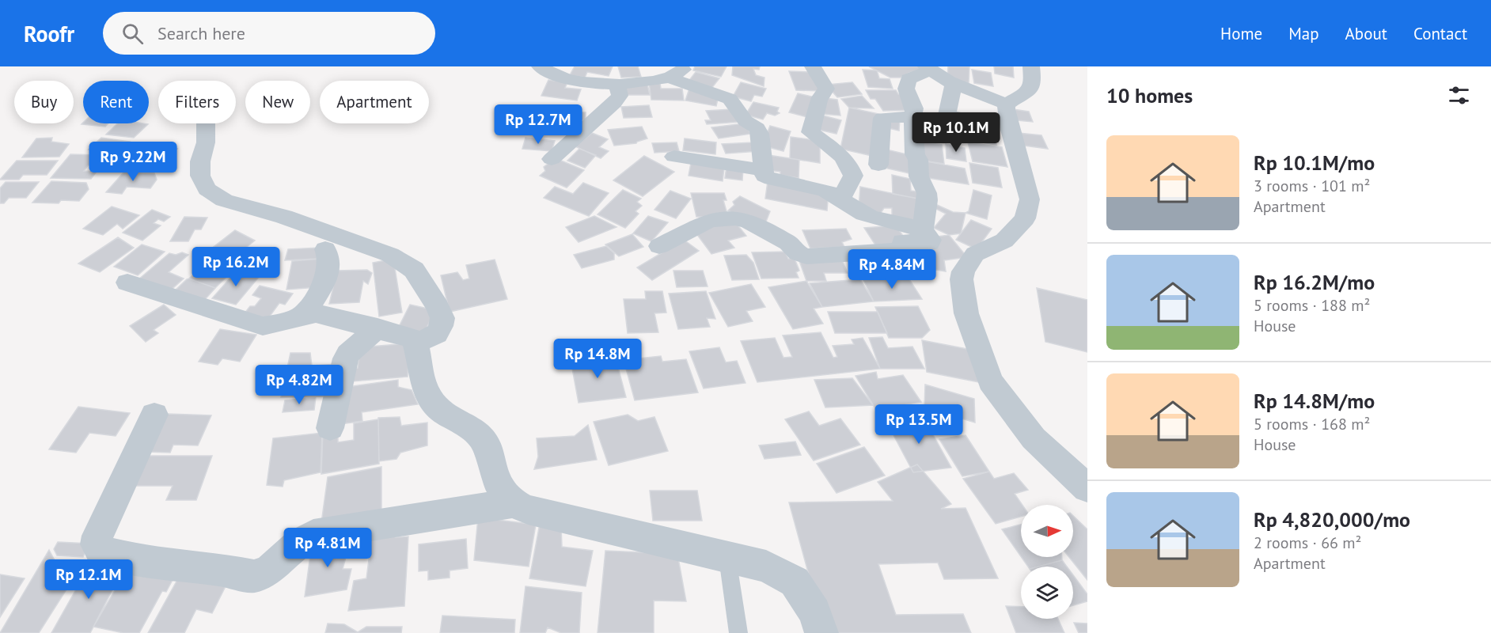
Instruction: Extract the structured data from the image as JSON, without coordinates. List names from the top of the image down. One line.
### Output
{"north":"right","page":{"header":"Roofr","search":"Search here","nav":["Home","Map","About","Contact"],"heading":"10 homes","chip":["Buy","Rent","Filters","New","Apartment"],"price":["Rp 12.7M","Rp 10.1M","Rp 9.22M","Rp 16.2M","Rp 4.84M","Rp 14.8M","Rp 4.82M","Rp 13.5M","Rp 4.81M","Rp 12.1M"],"list":[{"name":"Rp 10.1M/mo","note":"3 rooms · 101 m² · Apartment"},{"name":"Rp 16.2M/mo","note":"5 rooms · 188 m² · House"},{"name":"Rp 14.8M/mo","note":"5 rooms · 168 m² · House"},{"name":"Rp 4,820,000/mo","note":"2 rooms · 66 m² · Apartment"}]}}
